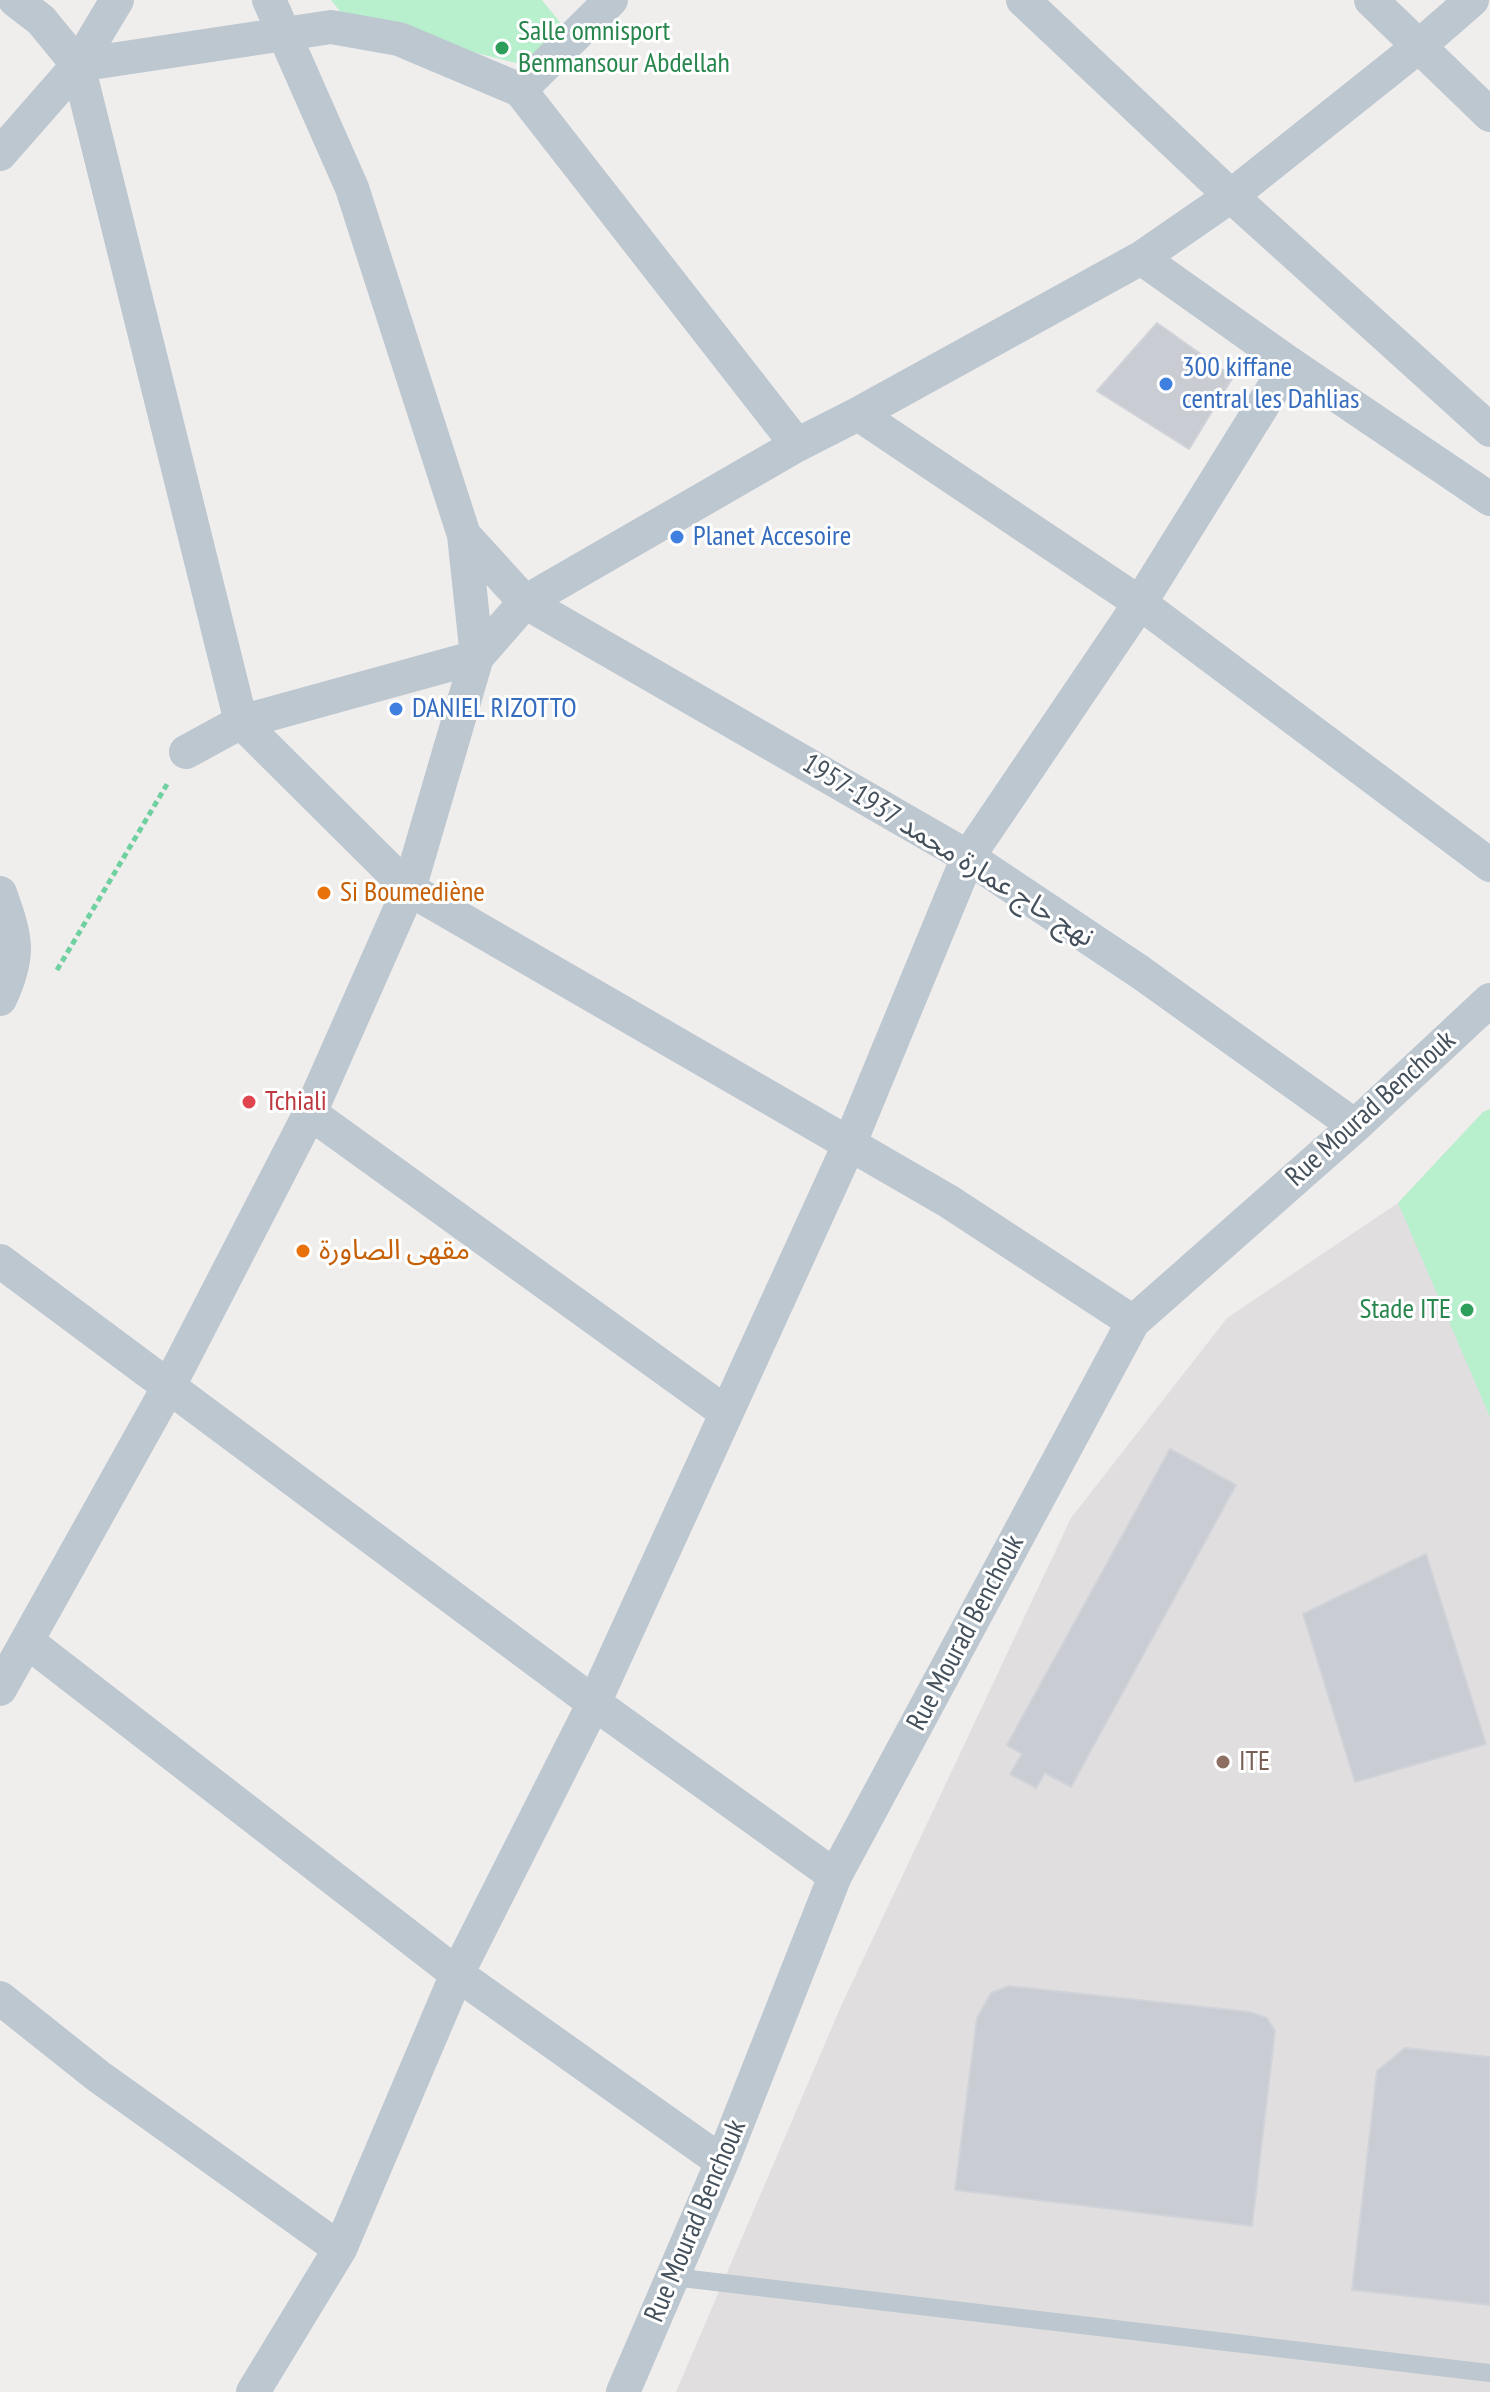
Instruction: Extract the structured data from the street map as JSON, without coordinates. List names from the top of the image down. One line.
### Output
{"streets":{"street":["نهج حاج عمارة محمد 1937-1957","Rue Mourad Benchouk"]},"crossings":[["نهج حاج عمارة محمد 1937-1957","Rue Mourad Benchouk"]],"places":["Salle omnisport Benmansour Abdellah","300 kiffane central les Dahlias","Planet Accesoire","DANIEL RIZOTTO","Si Boumediène","Tchiali","مقهى الصاورة","Stade ITE","ITE"]}
